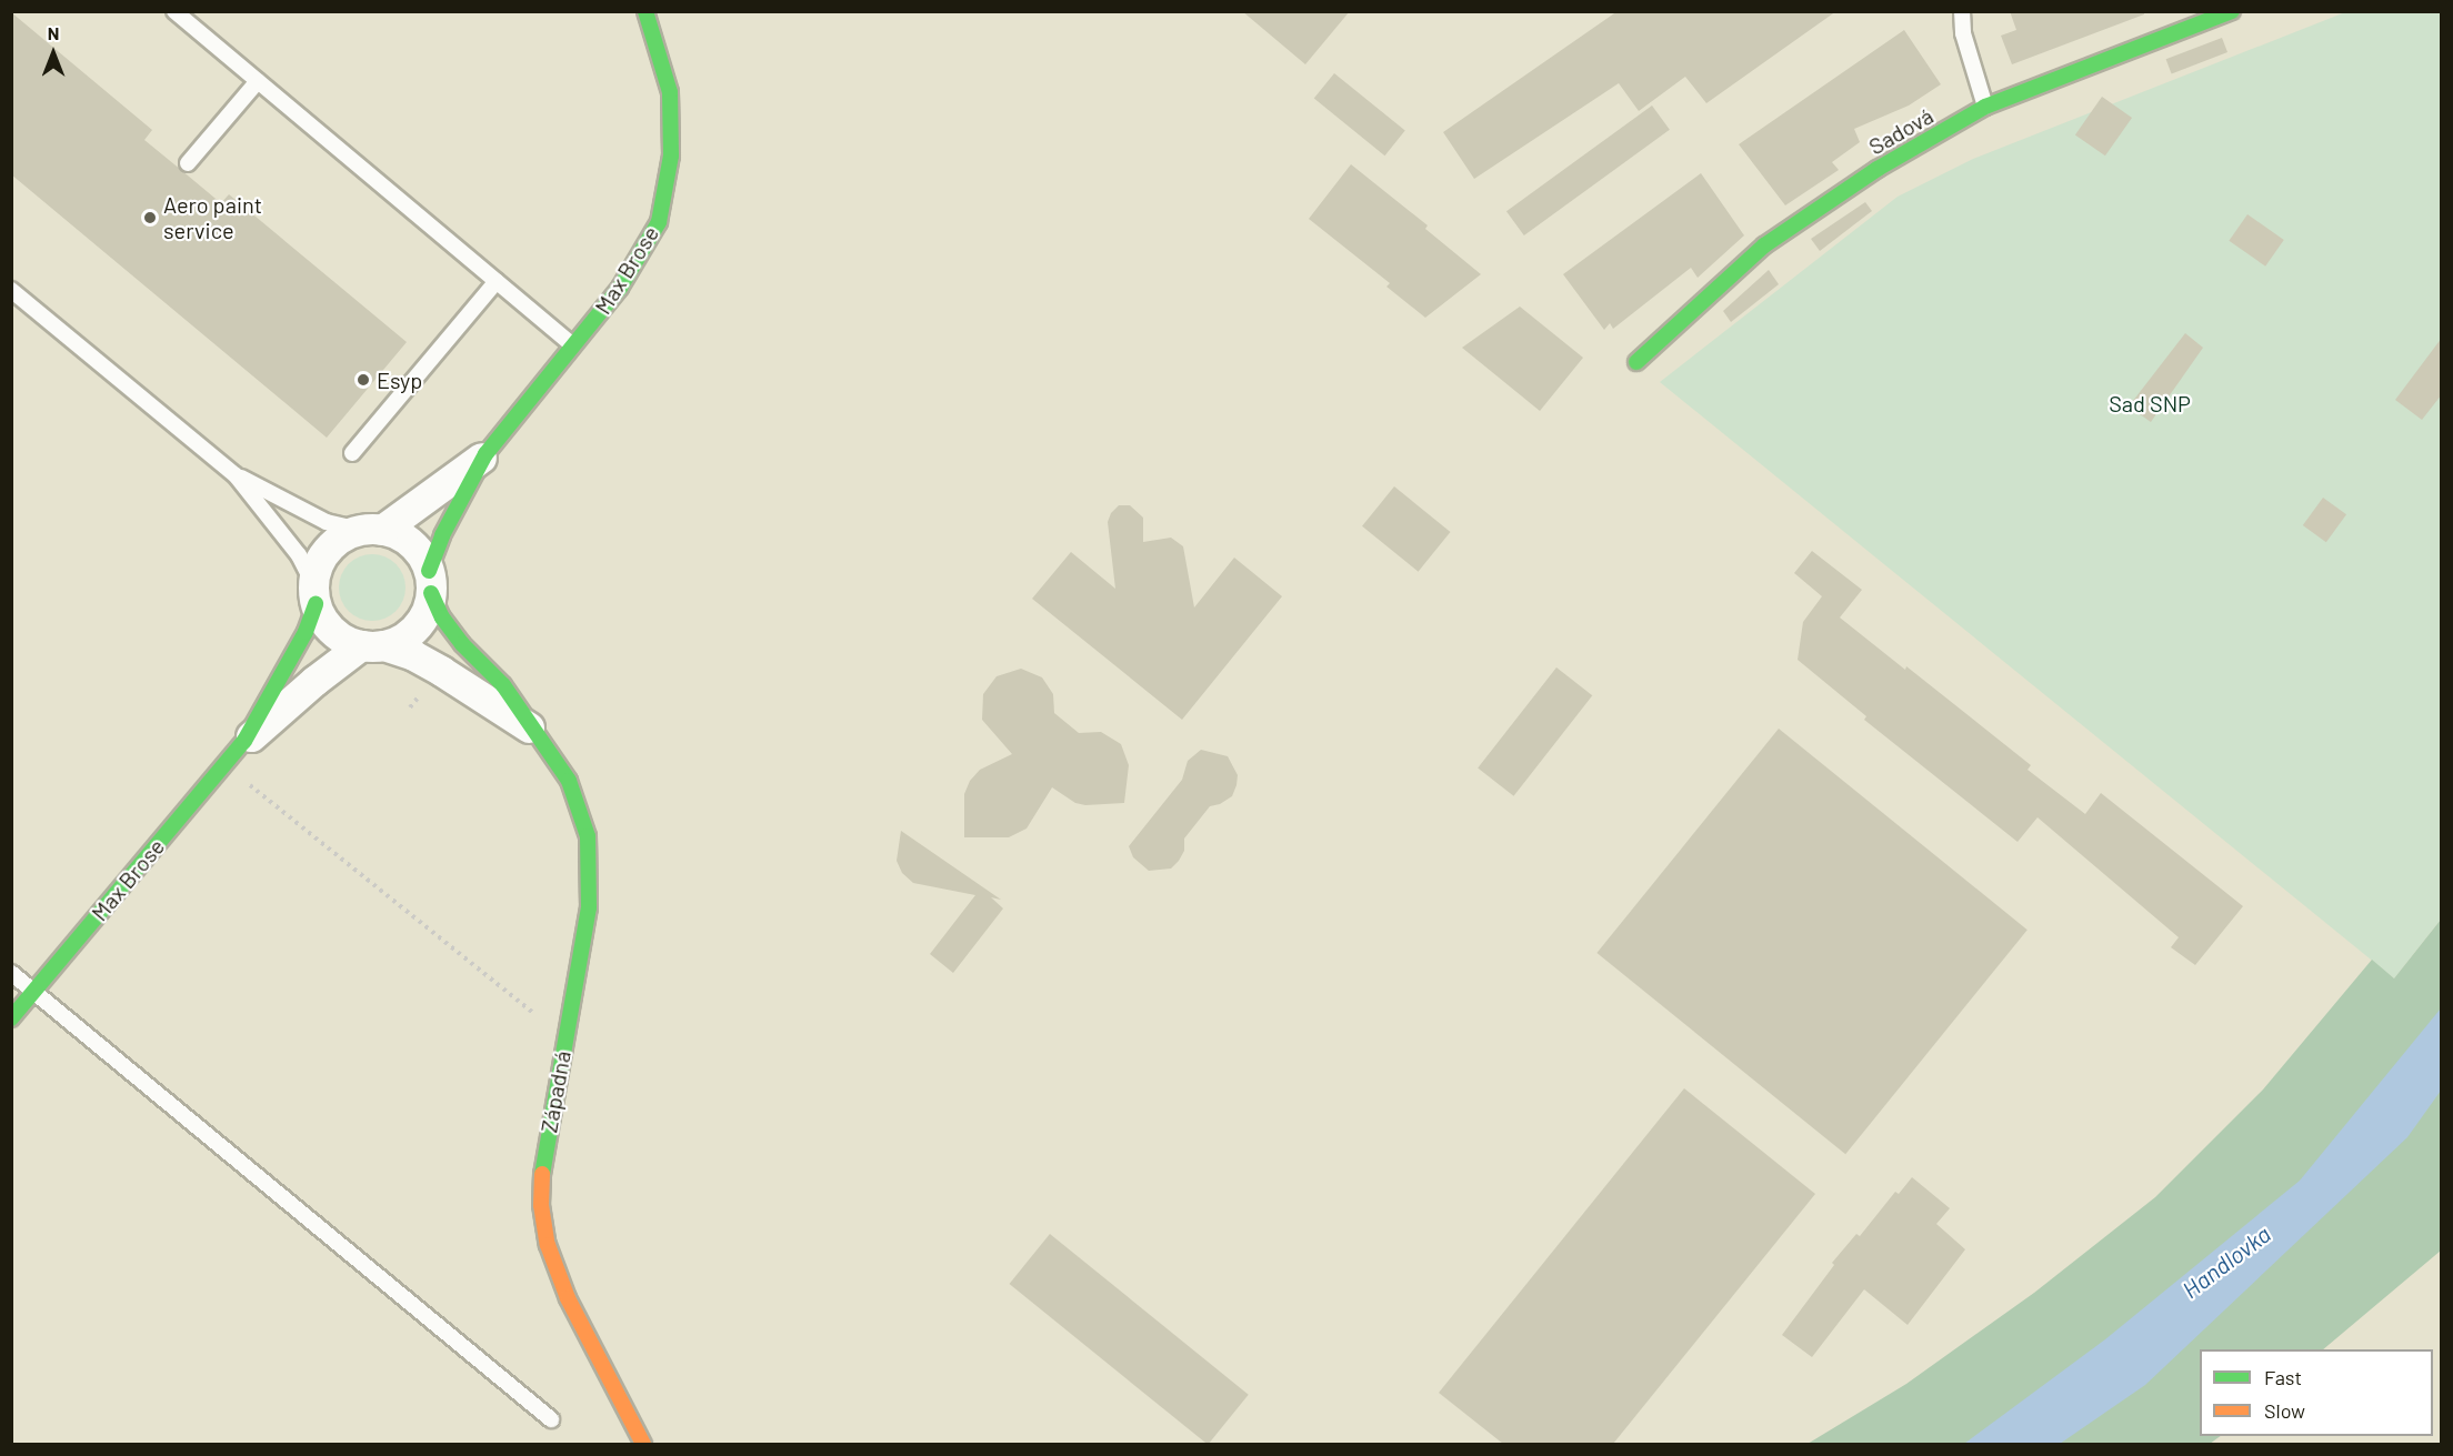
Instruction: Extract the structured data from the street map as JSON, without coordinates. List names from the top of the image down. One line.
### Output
{"streets":{"street":["Sadová","Max Brose","Západná"]},"crossings":[["Max Brose","Západná"]],"water":["Handlovka"],"parks":["Sad SNP"],"places":["Aero paint service","Esyp"],"legend":["Fast","Slow"],"north":"top"}
